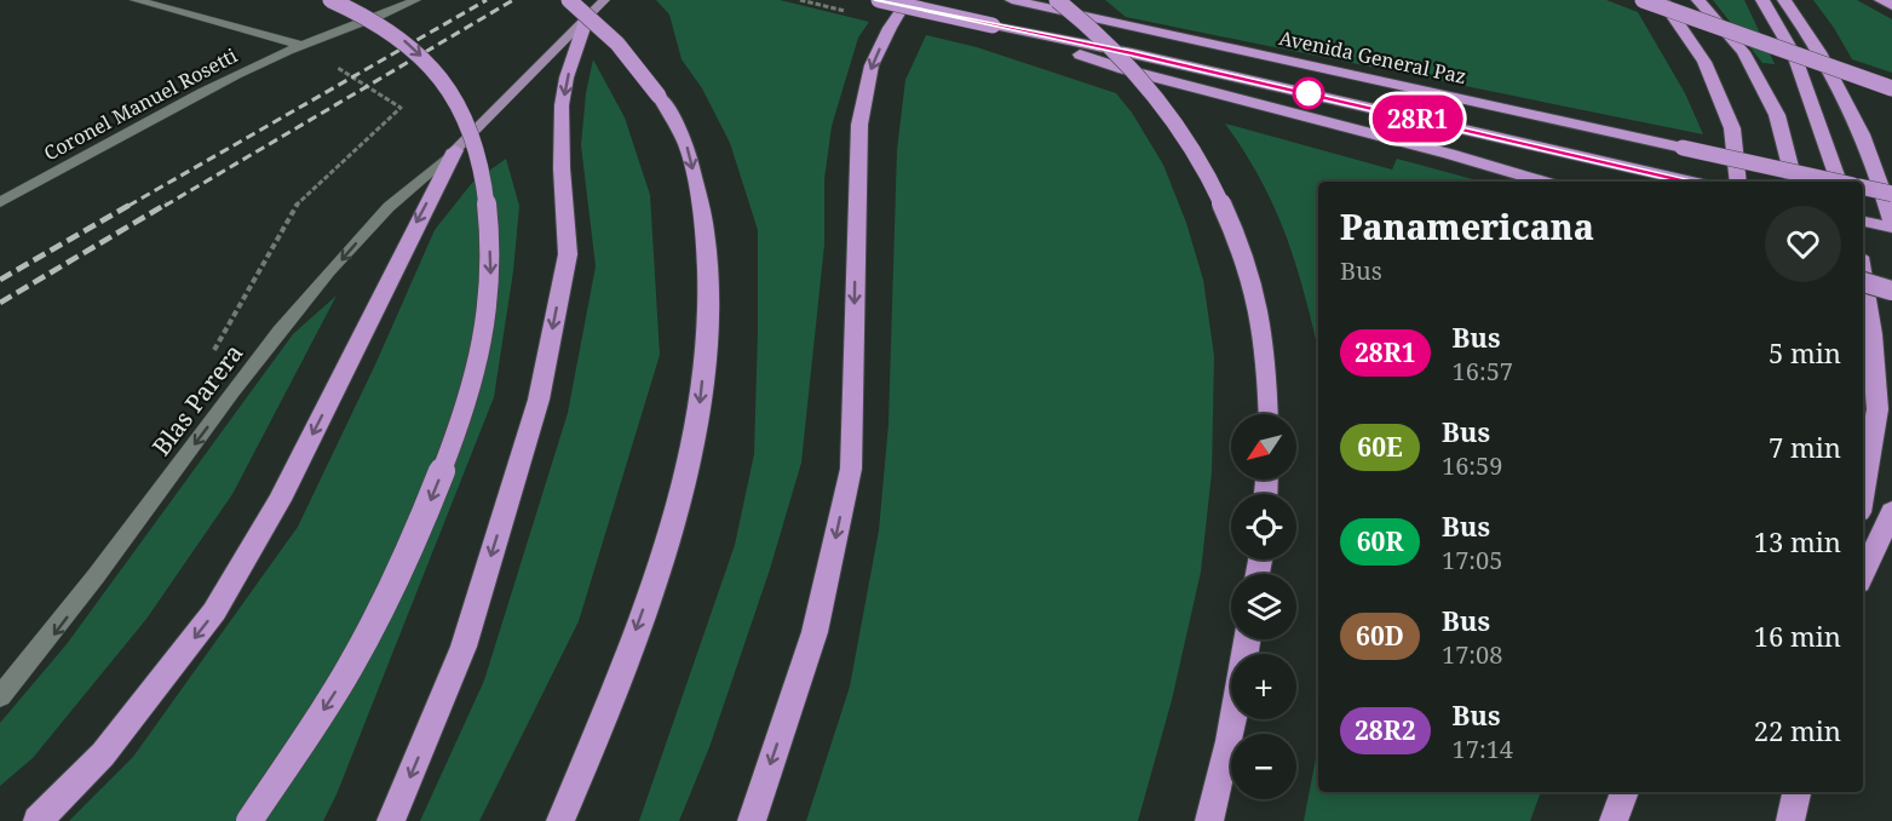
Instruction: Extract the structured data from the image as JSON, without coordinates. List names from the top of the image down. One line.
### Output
{"streets":{"highway":["Avenida General Paz"],"street":["Coronel Manuel Rosetti","Blas Parera"]},"one_way":["Blas Parera"],"lines":["bus line 28R1"],"north":"bottom left","page":{"on_map":"28R1","heading":["Panamericana","Bus"],"list":[{"mark":"28R1","name":"Bus","note":"16:57","value":"5 min"},{"mark":"60E","name":"Bus","note":"16:59","value":"7 min"},{"mark":"60R","name":"Bus","note":"17:05","value":"13 min"},{"mark":"60D","name":"Bus","note":"17:08","value":"16 min"},{"mark":"28R2","name":"Bus","note":"17:14","value":"22 min"}],"map_buttons":["+","−"]}}
